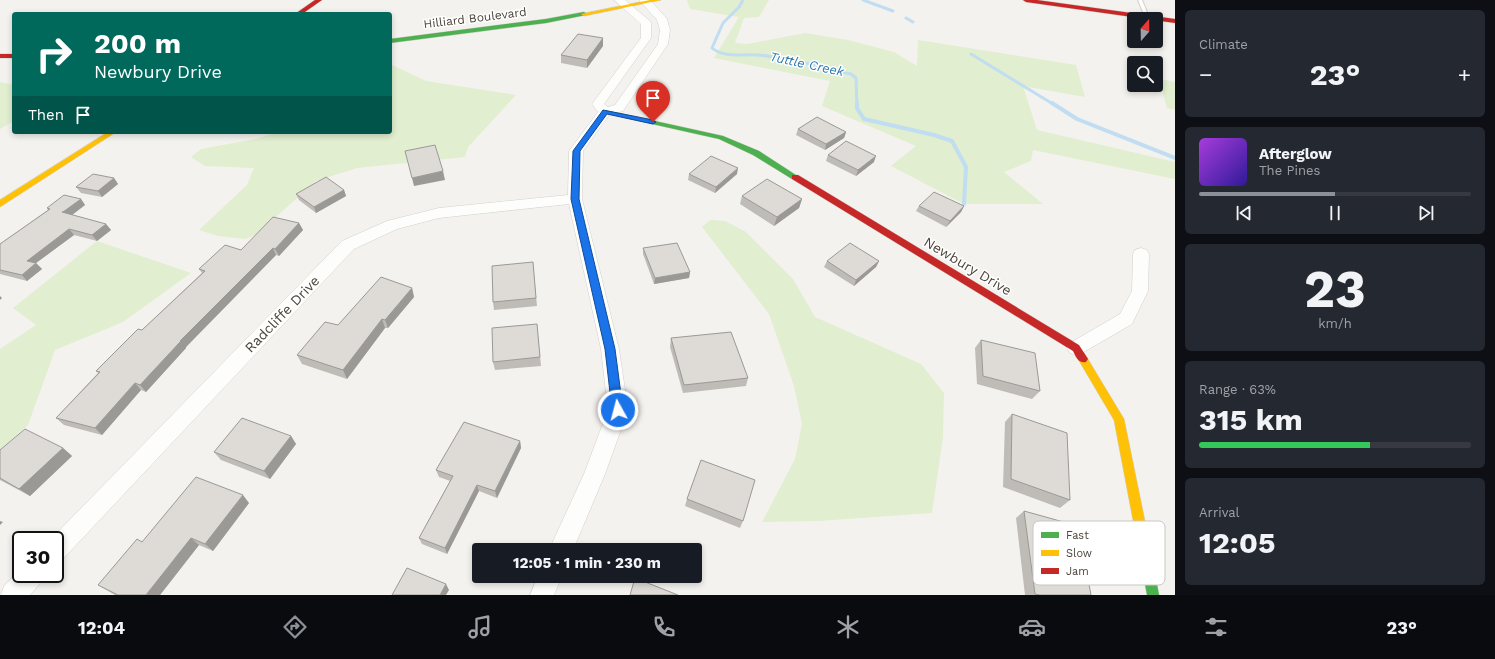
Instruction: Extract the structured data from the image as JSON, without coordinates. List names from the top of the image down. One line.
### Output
{"streets":{"main road":["Hilliard Boulevard","Newbury Drive"],"street":["Radcliffe Drive"]},"water":["Tuttle Creek"],"legend":["Fast","Slow","Jam"],"north":"top","page":{"tile":["Climate",["23","km/h"],["Range · 63%","315 km"],["Arrival","12:05"]],"turn":["200 m","Newbury Drive"],"heat":["−","23°","+"],"then":"Then","song":["Afterglow","The Pines"],"limit":"30","trip":"12:05 · 1 min · 230 m","tabs":["12:04","23°"]}}
